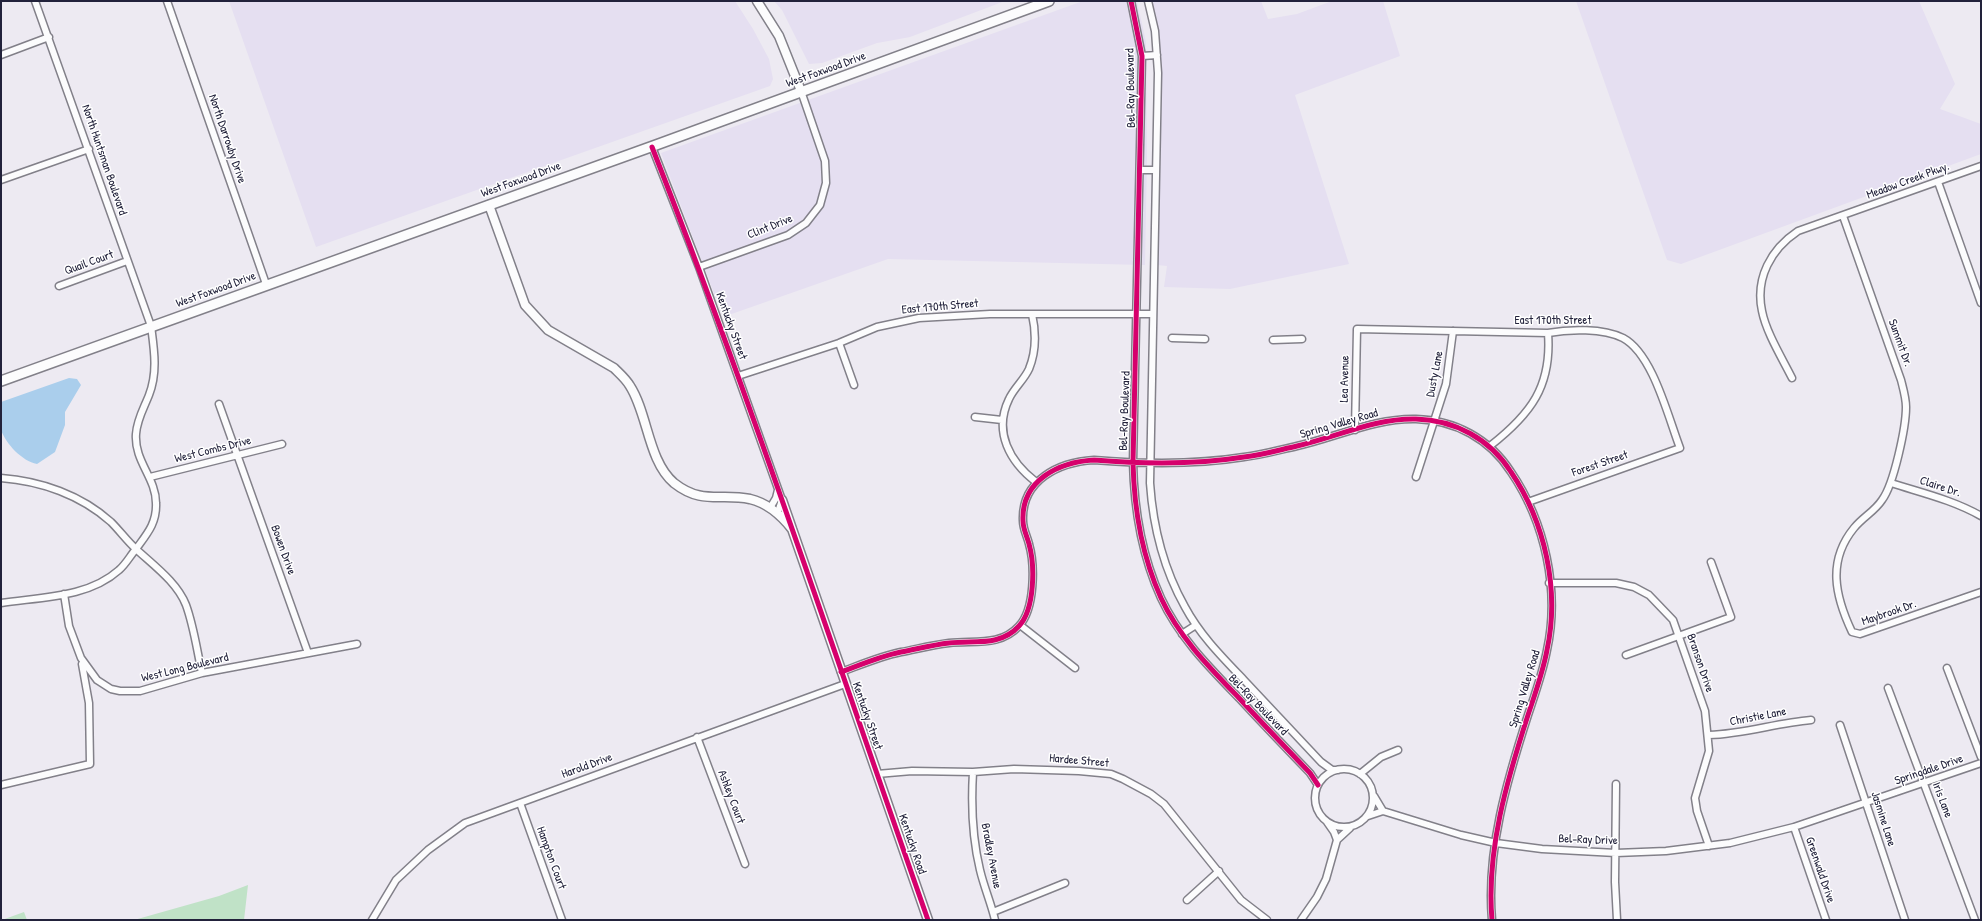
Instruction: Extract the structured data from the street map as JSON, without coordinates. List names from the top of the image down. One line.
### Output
{"streets":{"main road":["West Foxwood Drive"],"street":["Bel-Ray Boulevard","North Darrowby Drive","North Huntsman Boulevard","Meadow Creek Pkwy.","Clint Drive","Quail Court","East 170th Street","Kentucky Street","Summit Dr.","Dusty Lane","Lea Avenue","Spring Valley Road","West Combs Drive","Forest Street","Claire Dr.","Bowen Drive","Maybrook Dr.","Branson Drive","West Long Boulevard","Christie Lane","Hardee Street","Harold Drive","Springdale Drive","Ashley Court","Iris Lane","Jasmine Lane","Bel-Ray Drive","Kentucky Road","Bradley Avenue","Hampton Court","Greenwald Drive"]},"crossings":[["West Foxwood Drive","North Darrowby Drive"],["West Foxwood Drive","North Huntsman Boulevard"],["West Foxwood Drive","Clint Drive"],["West Foxwood Drive","Kentucky Street"],["Bel-Ray Boulevard","East 170th Street"],["Bel-Ray Boulevard","Spring Valley Road"],["North Huntsman Boulevard","Quail Court"],["North Huntsman Boulevard","West Combs Drive"],["Meadow Creek Pkwy.","Summit Dr."],["Clint Drive","Kentucky Street"],["East 170th Street","Kentucky Street"],["East 170th Street","Dusty Lane"],["East 170th Street","Lea Avenue"],["East 170th Street","Forest Street"],["Kentucky Street","Hardee Street"],["Kentucky Street","Harold Drive"],["Kentucky Street","Kentucky Road"],["Summit Dr.","Claire Dr."],["Summit Dr.","Maybrook Dr."],["Dusty Lane","Spring Valley Road"],["Lea Avenue","Spring Valley Road"],["Spring Valley Road","Forest Street"],["Spring Valley Road","Branson Drive"],["Spring Valley Road","Bel-Ray Drive"],["West Combs Drive","Bowen Drive"],["Claire Dr.","Maybrook Dr."],["Bowen Drive","West Long Boulevard"],["Branson Drive","Christie Lane"],["Branson Drive","Bel-Ray Drive"],["Hardee Street","Kentucky Road"],["Hardee Street","Bradley Avenue"],["Harold Drive","Ashley Court"],["Harold Drive","Hampton Court"],["Springdale Drive","Iris Lane"],["Springdale Drive","Jasmine Lane"],["Springdale Drive","Bel-Ray Drive"],["Springdale Drive","Greenwald Drive"],["Bel-Ray Drive","Greenwald Drive"]]}
